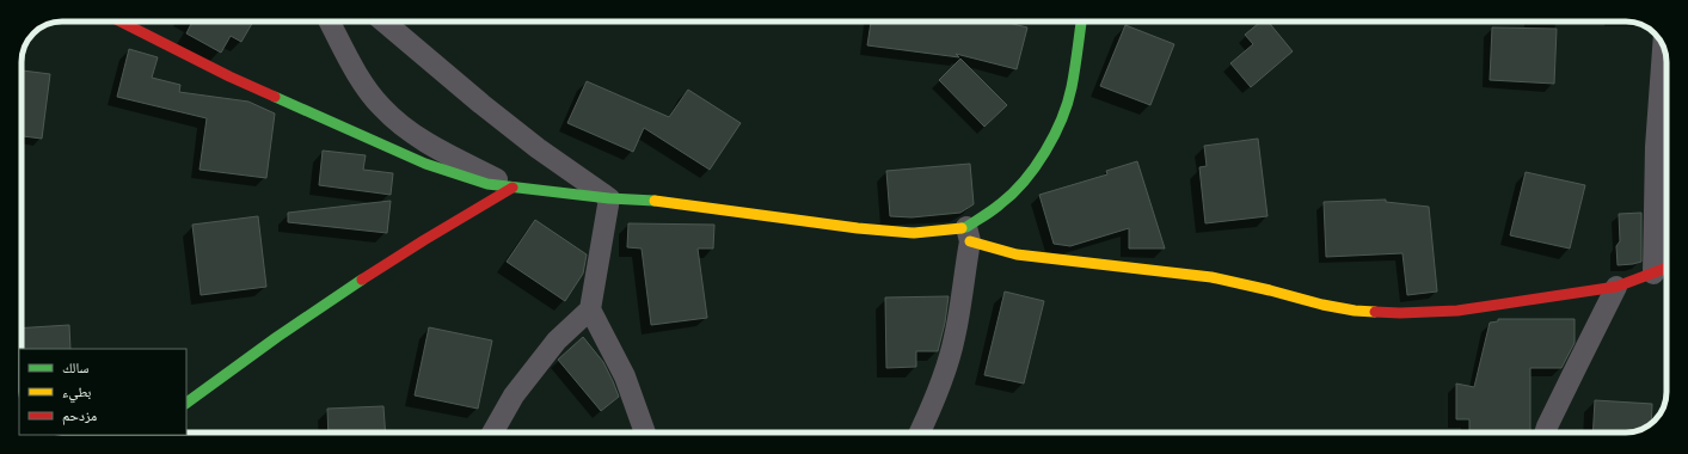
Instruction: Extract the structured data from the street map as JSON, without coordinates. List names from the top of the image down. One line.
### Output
{"legend":["سالك","بطيء","مزدحم"]}
